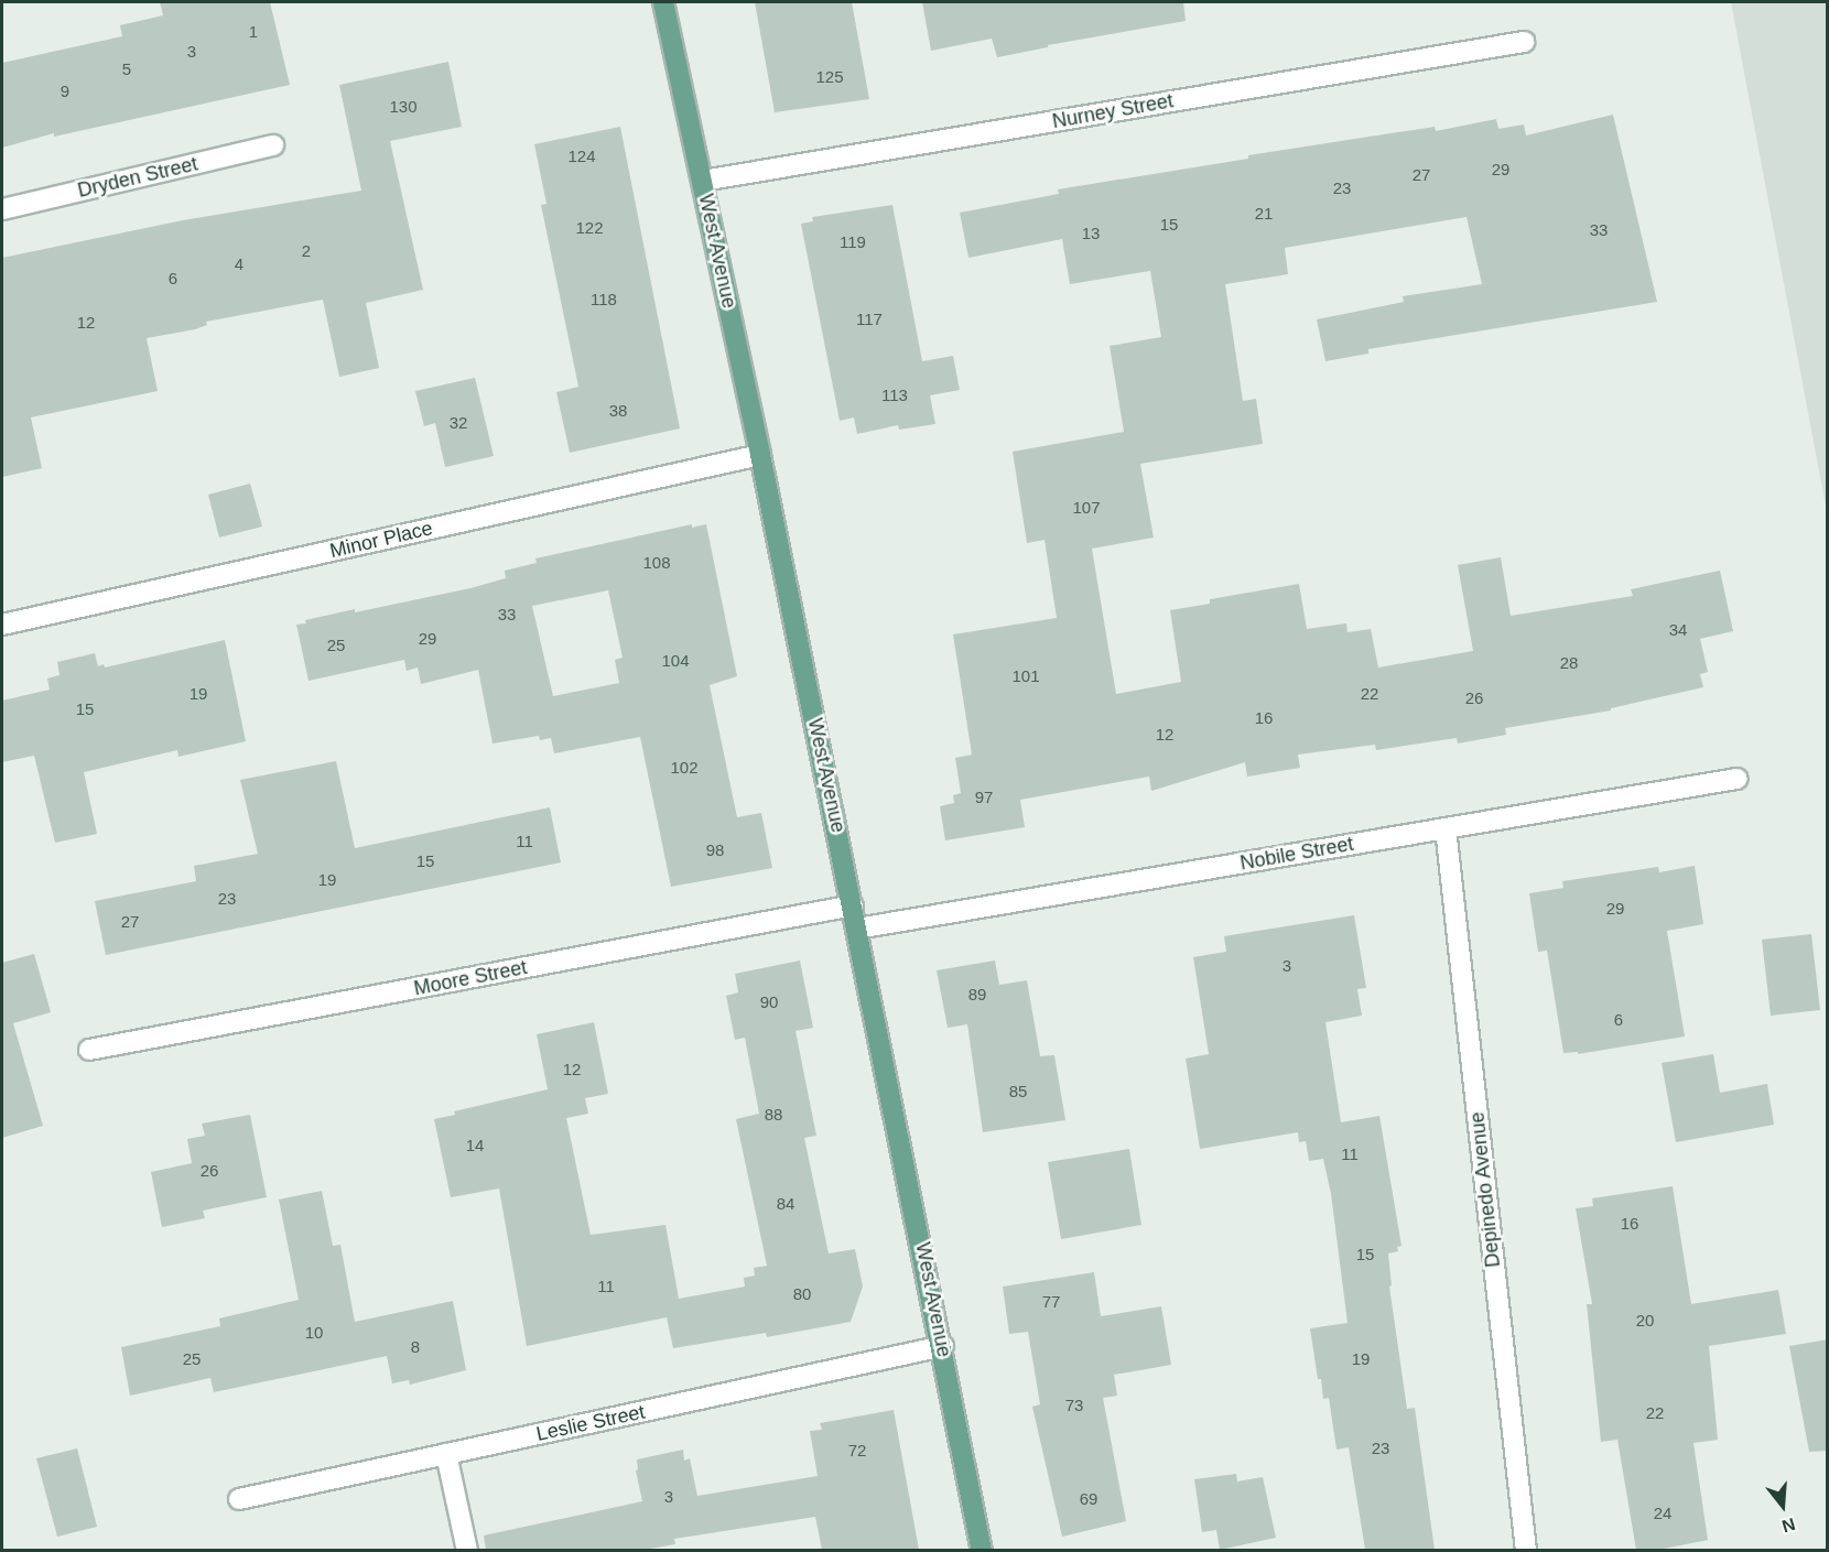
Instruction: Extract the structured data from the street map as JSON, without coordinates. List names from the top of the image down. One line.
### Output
{"streets":{"main road":["West Avenue"],"street":["Nurney Street","Dryden Street","Minor Place","Nobile Street","Moore Street","Depinedo Avenue","Leslie Street"]},"crossings":[["Nurney Street","West Avenue"],["West Avenue","Minor Place"],["West Avenue","Nobile Street"],["West Avenue","Moore Street"],["West Avenue","Leslie Street"],["Nobile Street","Depinedo Avenue"]],"house_numbers":["1","3","5","125","9","130","124","29","27","23","21","15","122","33","13","119","2","4","6","118","117","12","113","38","32","107","108","33","34","29","25","104","28","101","19","22","26","15","16","12","102","97","11","98","15","19","23","29","27","3","89","90","6","12","85","88","14","11","26","84","16","15","11","80","77","20","10","8","25","19","73","22","23","72","3","69","24"],"north":"bottom"}
